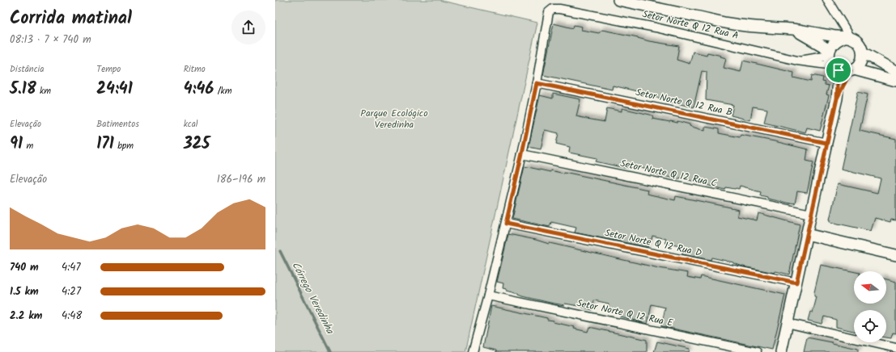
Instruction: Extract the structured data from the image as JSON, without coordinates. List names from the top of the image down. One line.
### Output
{"streets":{"street":["Setor Norte Q 12 Rua A","Setor Norte Q 12 Rua B","Setor Norte Q 12 Rua C","Setor Norte Q 12 Rua D","Setor Norte Q 12 Rua E"]},"crossings":[["Setor Norte Q 12 Rua A","Setor Norte Q 12 Rua B"]],"water":["Córrego Veredinha"],"parks":["Parque Ecológico Veredinha"],"north":"left","page":{"heading":["Corrida matinal","08:13 · 7 × 740 m"],"stats":[["Distância","5.18 km"],["Tempo","24:41"],["Ritmo","4:46 /km"],["Elevação","91 m"],["Batimentos","171 bpm"],["kcal","325"]],"chart":["Elevação","186–196 m"],"list":[{"name":"740 m","note":"4:47"},{"name":"1.5 km","note":"4:27"},{"name":"2.2 km","note":"4:48"}]}}
